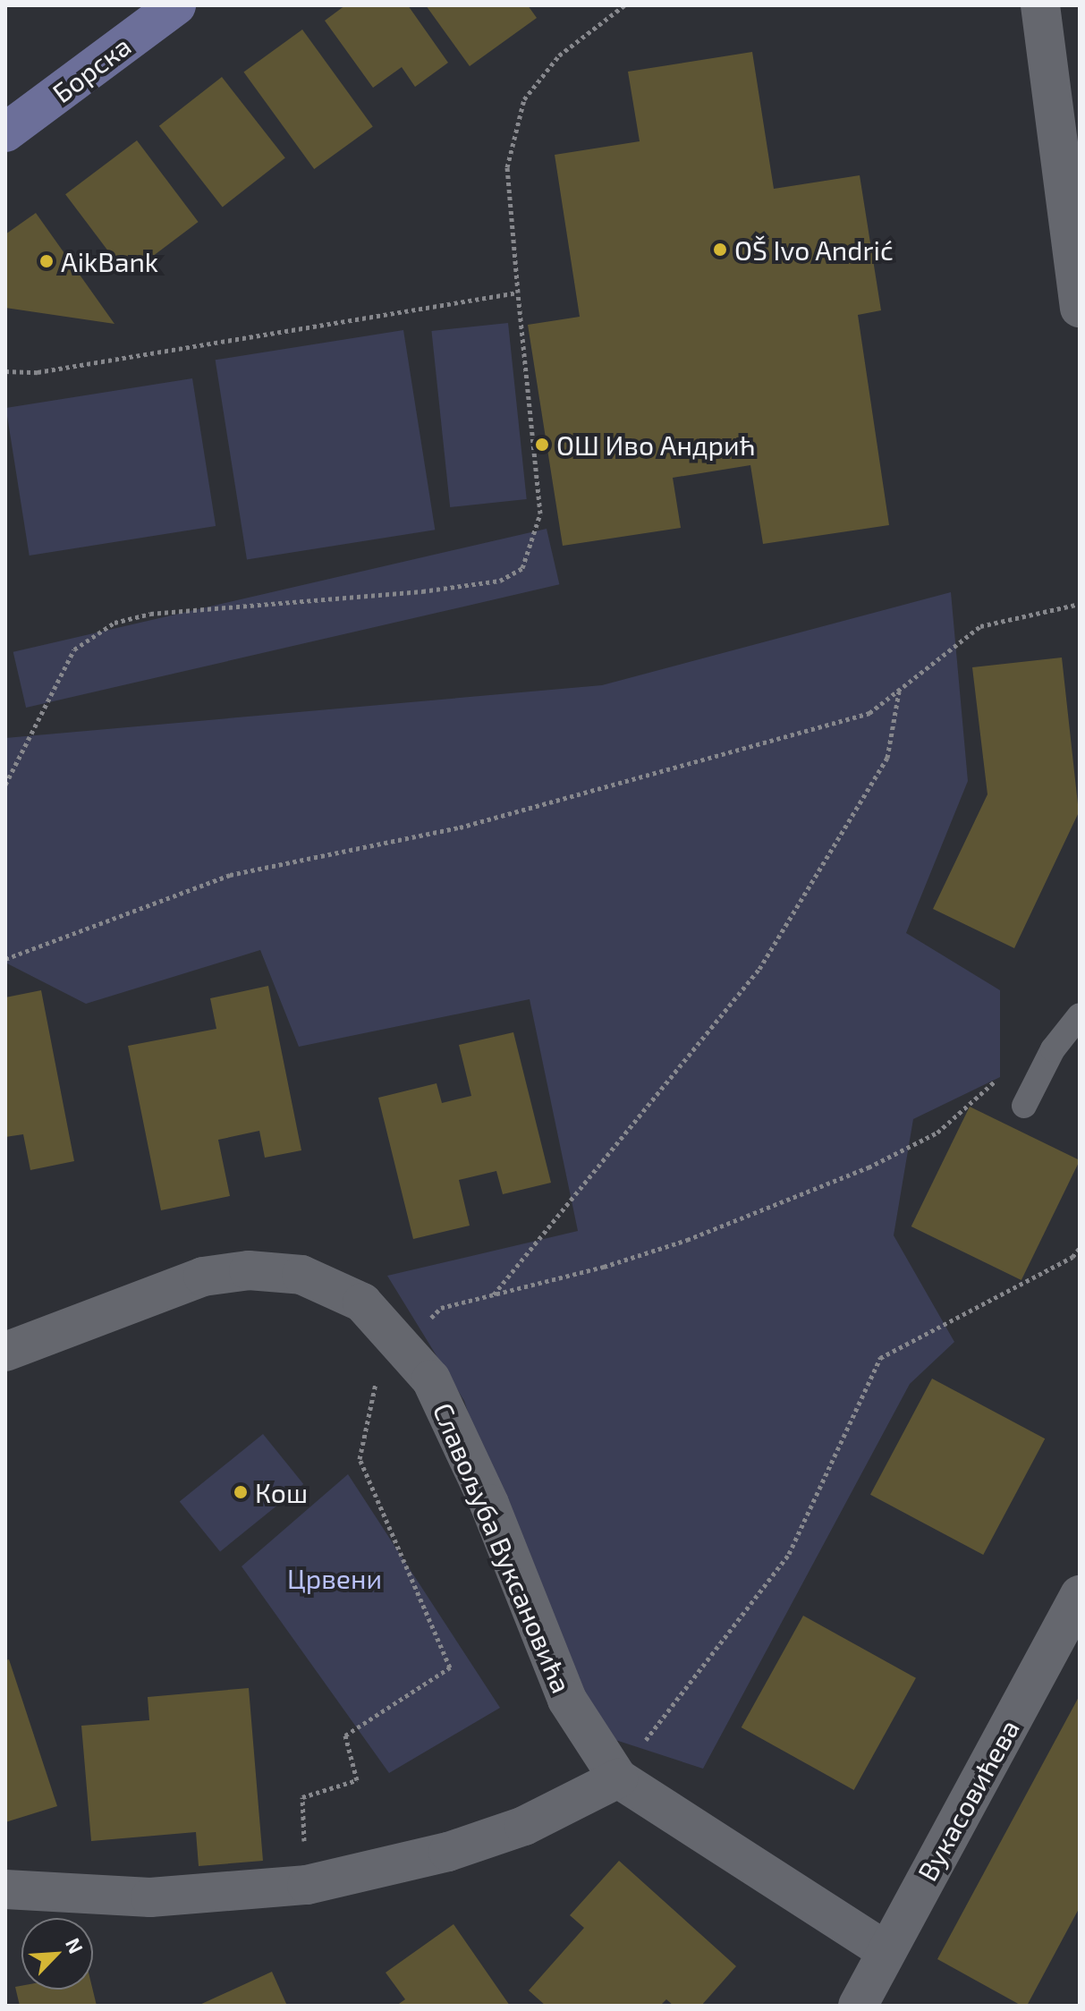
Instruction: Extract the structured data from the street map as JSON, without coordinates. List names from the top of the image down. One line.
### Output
{"streets":{"main road":["Борска"],"street":["Славољуба Вуксановића","Вукасовићева"]},"crossings":[["Славољуба Вуксановића","Вукасовићева"]],"parks":["Црвени"],"places":["OŠ Ivo Andrić","AikBank","ОШ Иво Андрић","Кош"],"north":"top right"}
